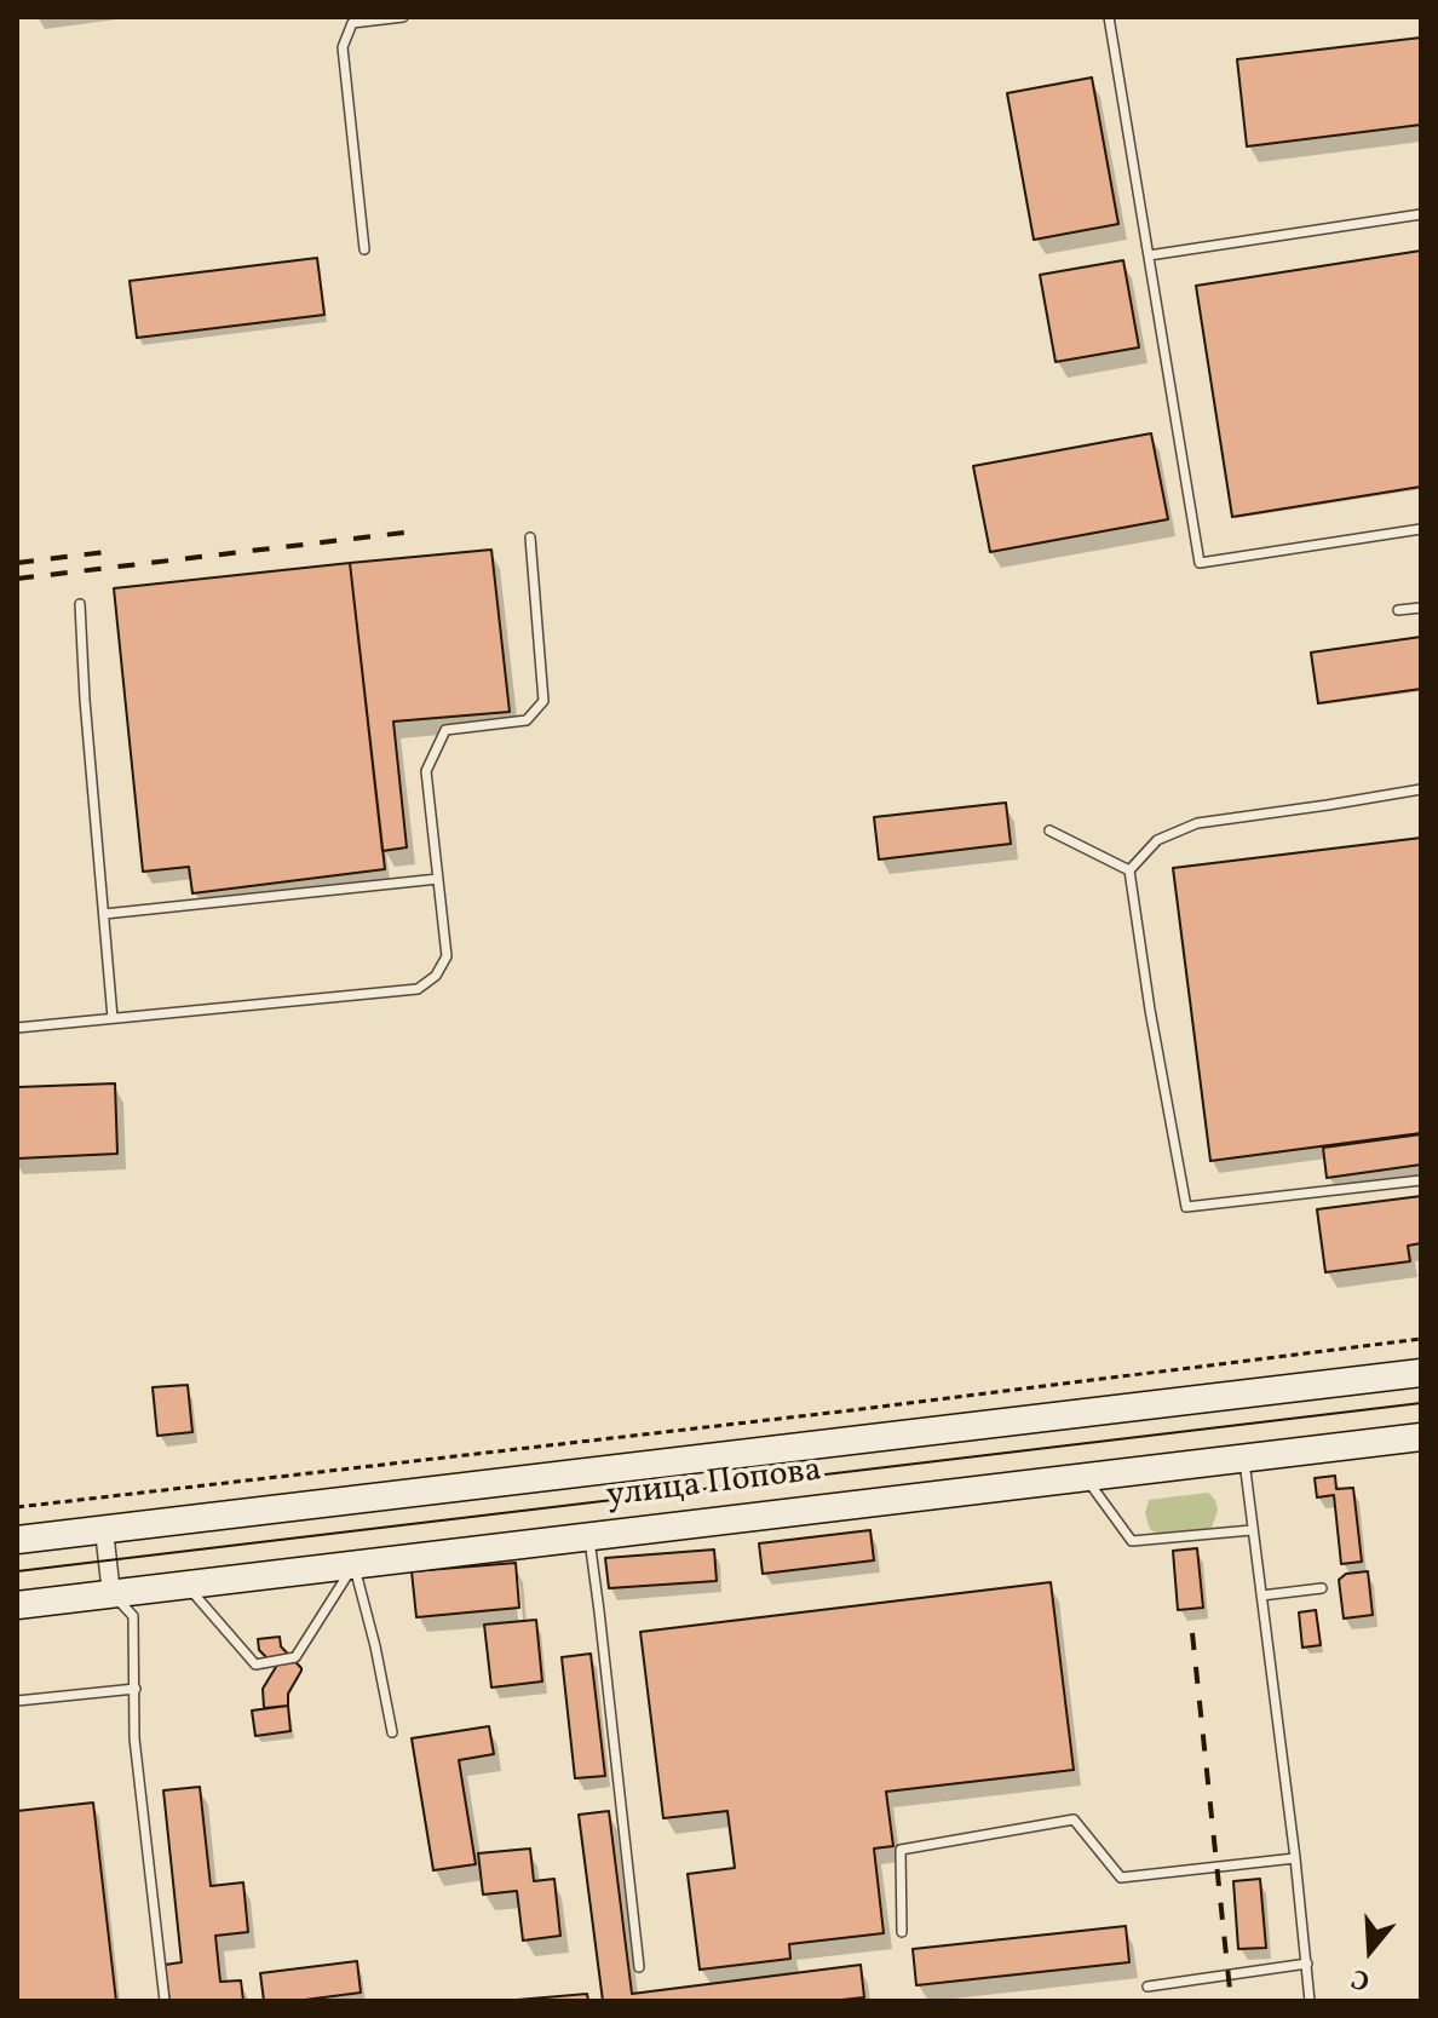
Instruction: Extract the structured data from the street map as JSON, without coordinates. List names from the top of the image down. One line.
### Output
{"streets":{"main road":["улица Попова"]},"north":"bottom"}
